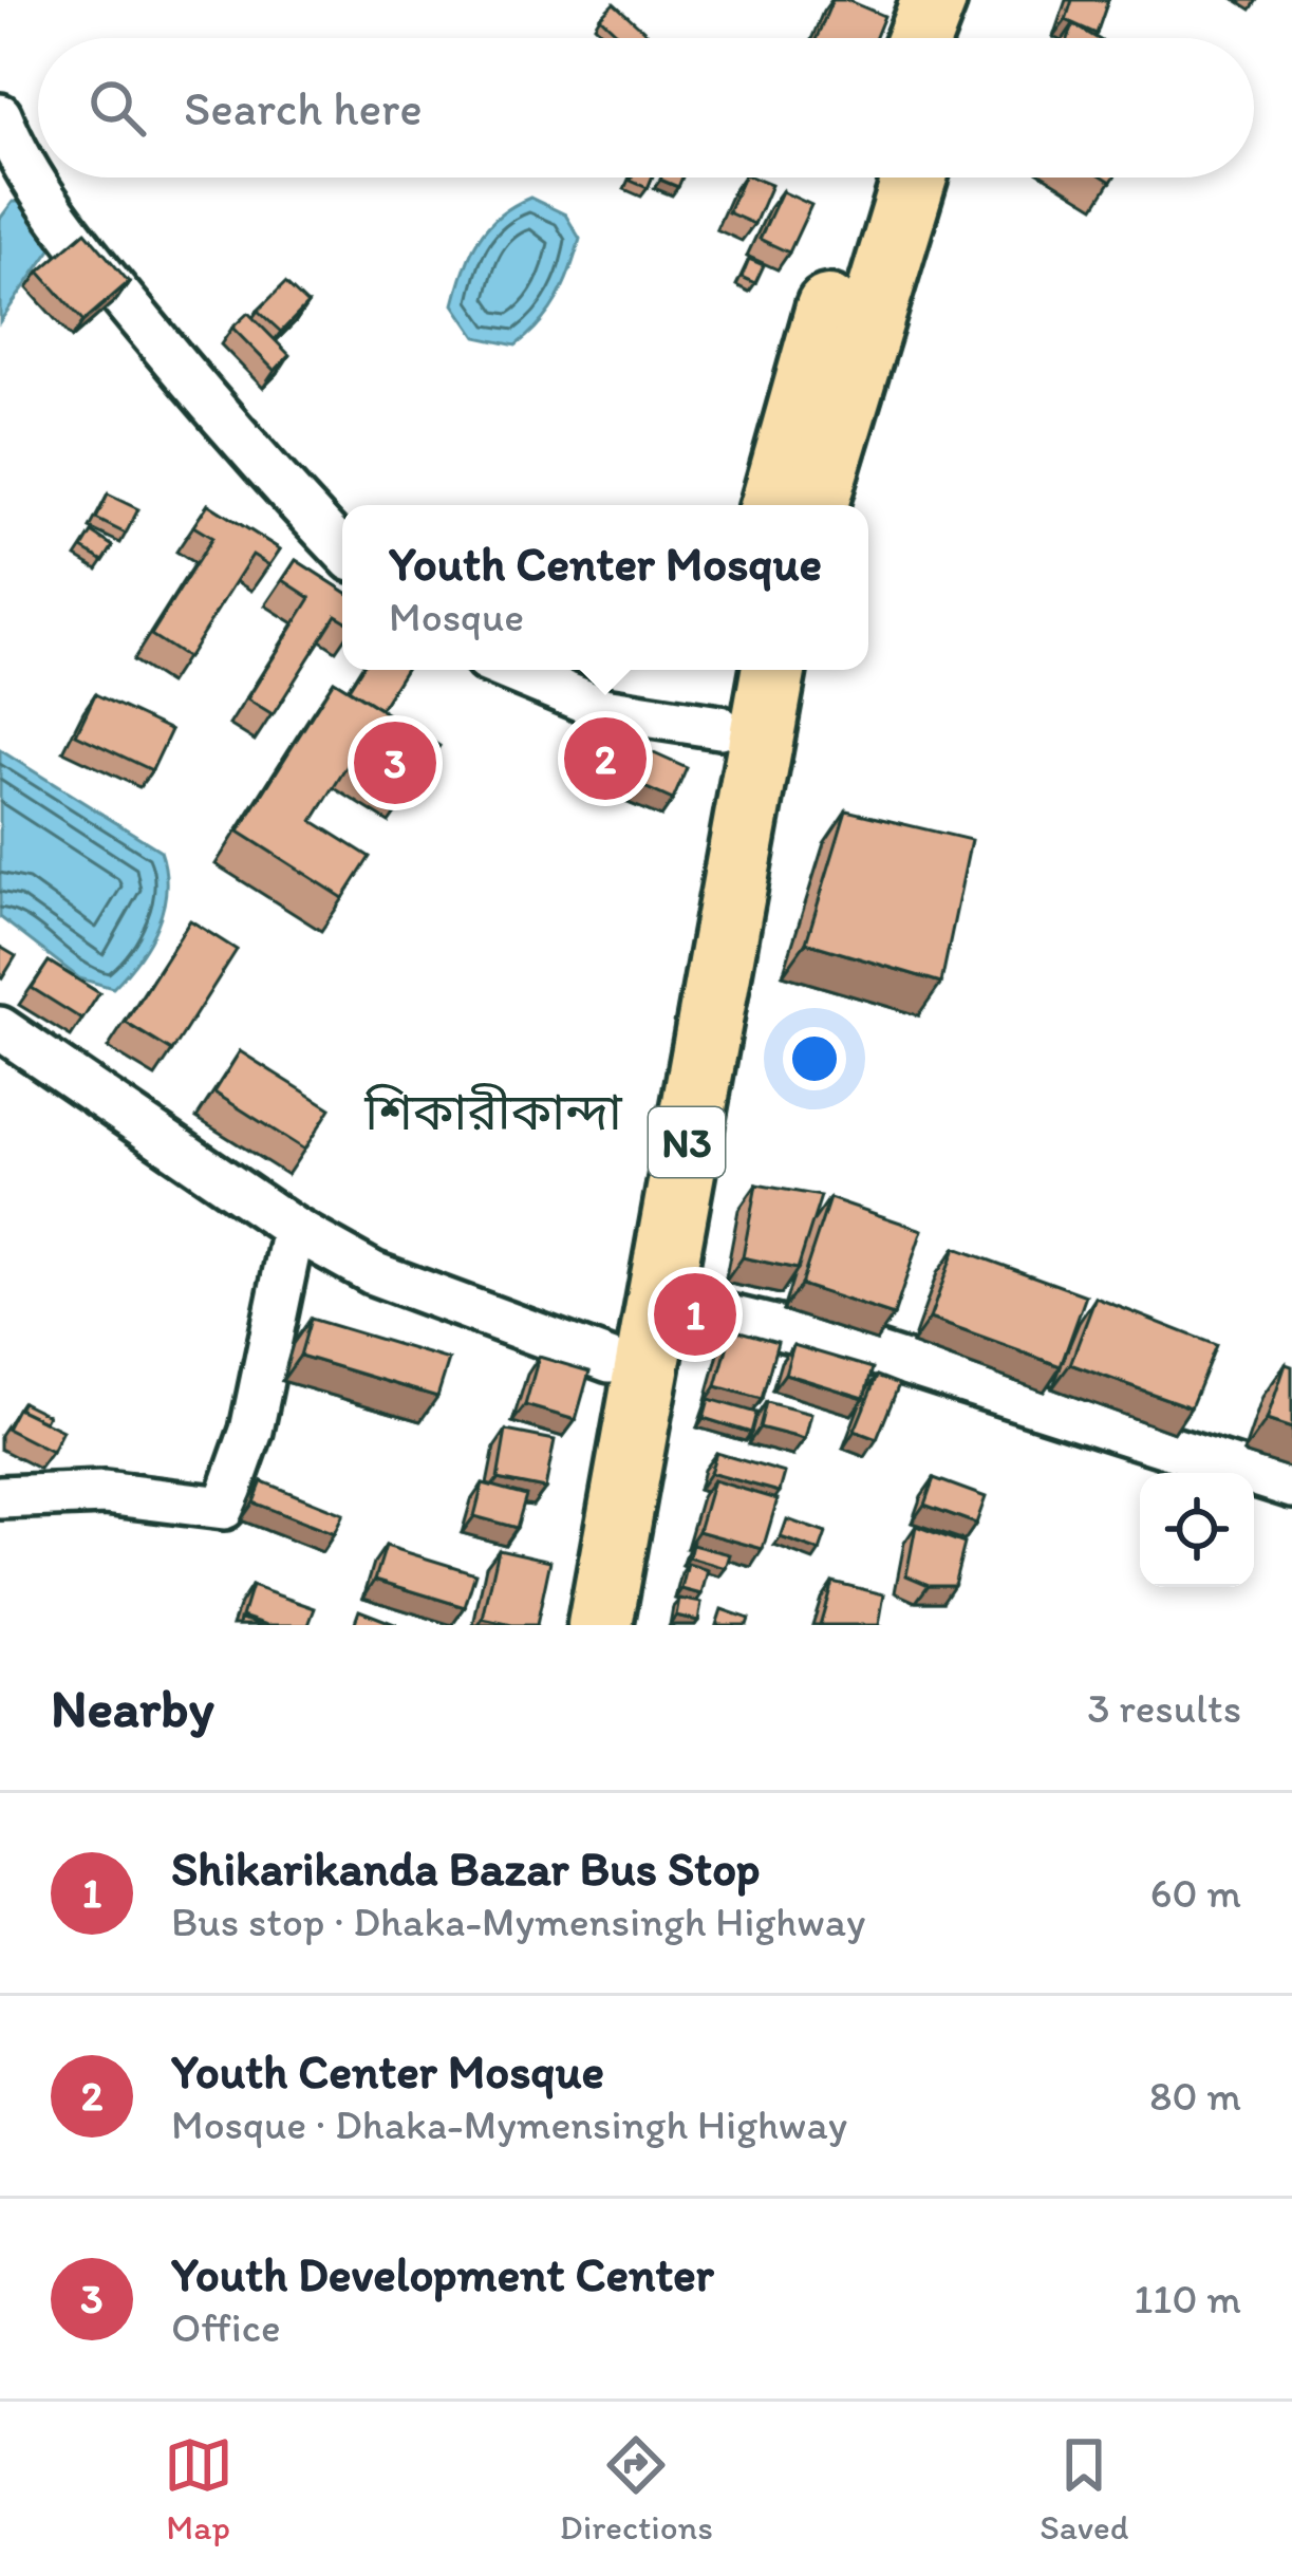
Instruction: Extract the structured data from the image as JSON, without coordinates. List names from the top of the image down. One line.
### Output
{"streets":{"highway":["N3"]},"districts":["শিকারীকান্দা"],"page":{"search":"Search here","popup":["Youth Center Mosque","Mosque"],"pins":["2","3","1"],"heading":["Nearby","3 results"],"list":[{"mark":"1","name":"Shikarikanda Bazar Bus Stop","note":"Bus stop · Dhaka-Mymensingh Highway","value":"60 m"},{"mark":"2","name":"Youth Center Mosque","note":"Mosque · Dhaka-Mymensingh Highway","value":"80 m"},{"mark":"3","name":"Youth Development Center","note":"Office","value":"110 m"}],"nav":["Map","Directions","Saved"]}}
